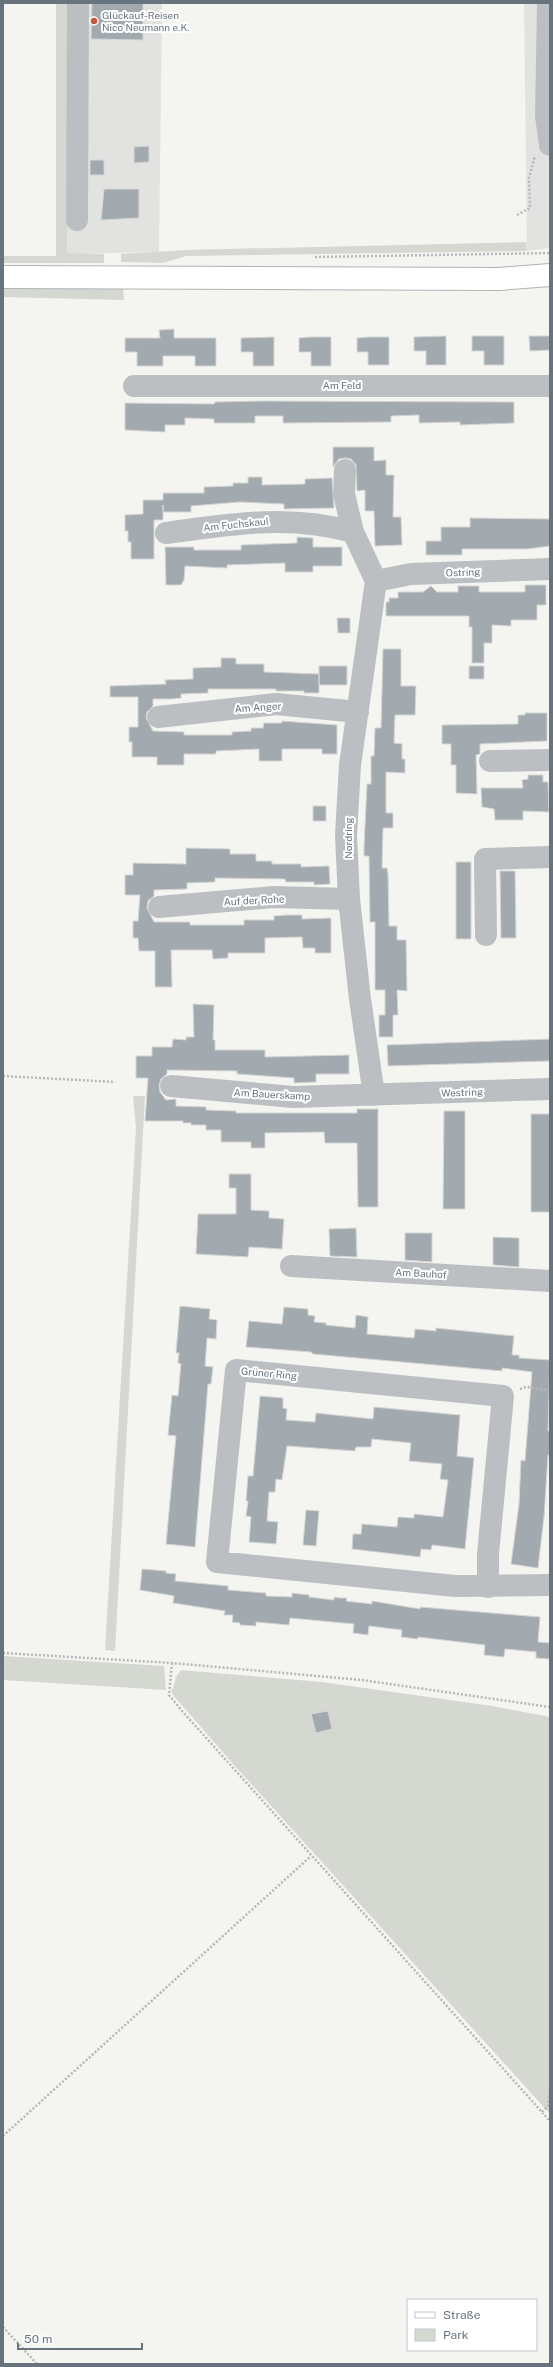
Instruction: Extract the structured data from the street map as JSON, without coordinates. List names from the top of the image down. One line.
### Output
{"streets":{"street":["Am Feld","Am Fuchskaul","Ostring","Am Anger","Nordring","Auf der Rohe","Westring","Am Bauerskamp","Am Bauhof","Grüner Ring"]},"crossings":[["Ostring","Nordring"],["Am Anger","Nordring"],["Nordring","Auf der Rohe"],["Nordring","Westring"],["Nordring","Am Bauerskamp"],["Westring","Am Bauerskamp"]],"places":["Glückauf-Reisen Nico Neumann e.K."],"legend":["Straße","Park"],"scale_bar":"50 m"}
